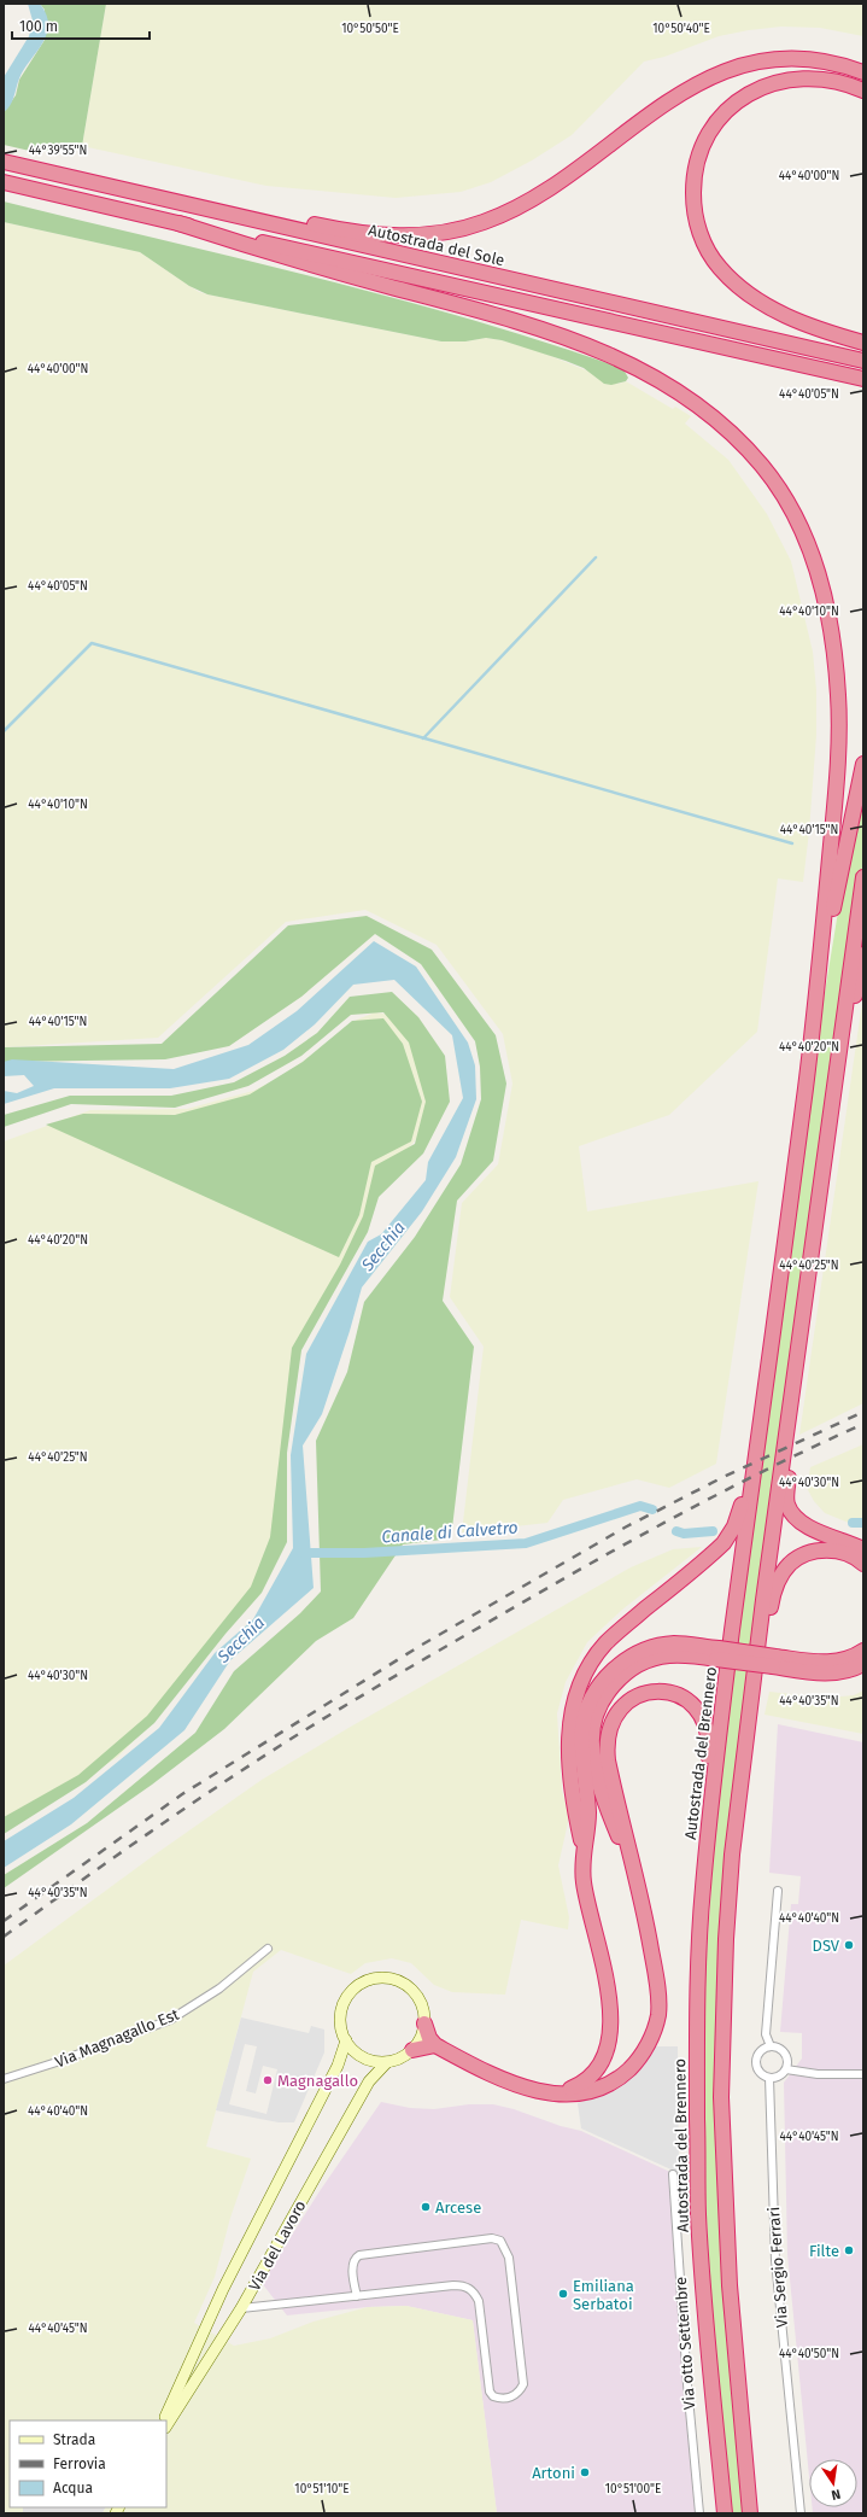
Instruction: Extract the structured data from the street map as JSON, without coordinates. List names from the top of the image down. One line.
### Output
{"streets":{"highway":["Autostrada del Sole","Autostrada del Brennero"],"main road":["Via del Lavoro"],"street":["Via Magnagallo Est","Via Sergio Ferrari","Via otto Settembre"]},"water":["Secchia","Canale di Calvetro"],"places":["DSV","Magnagallo","Arcese","Filte","Emiliana Serbatoi","Artoni"],"legend":["Strada","Ferrovia","Acqua"],"scale_bar":"100 m","north":"bottom","coordinates":["10°50'50\"E","10°50'40\"E","44°39'55\"N","44°40'00\"N","44°40'05\"N","44°40'10\"N","44°40'15\"N","44°40'20\"N","44°40'25\"N","44°40'30\"N","44°40'35\"N","44°40'40\"N","44°40'45\"N","44°40'50\"N","10°51'10\"E","10°51'00\"E"]}
